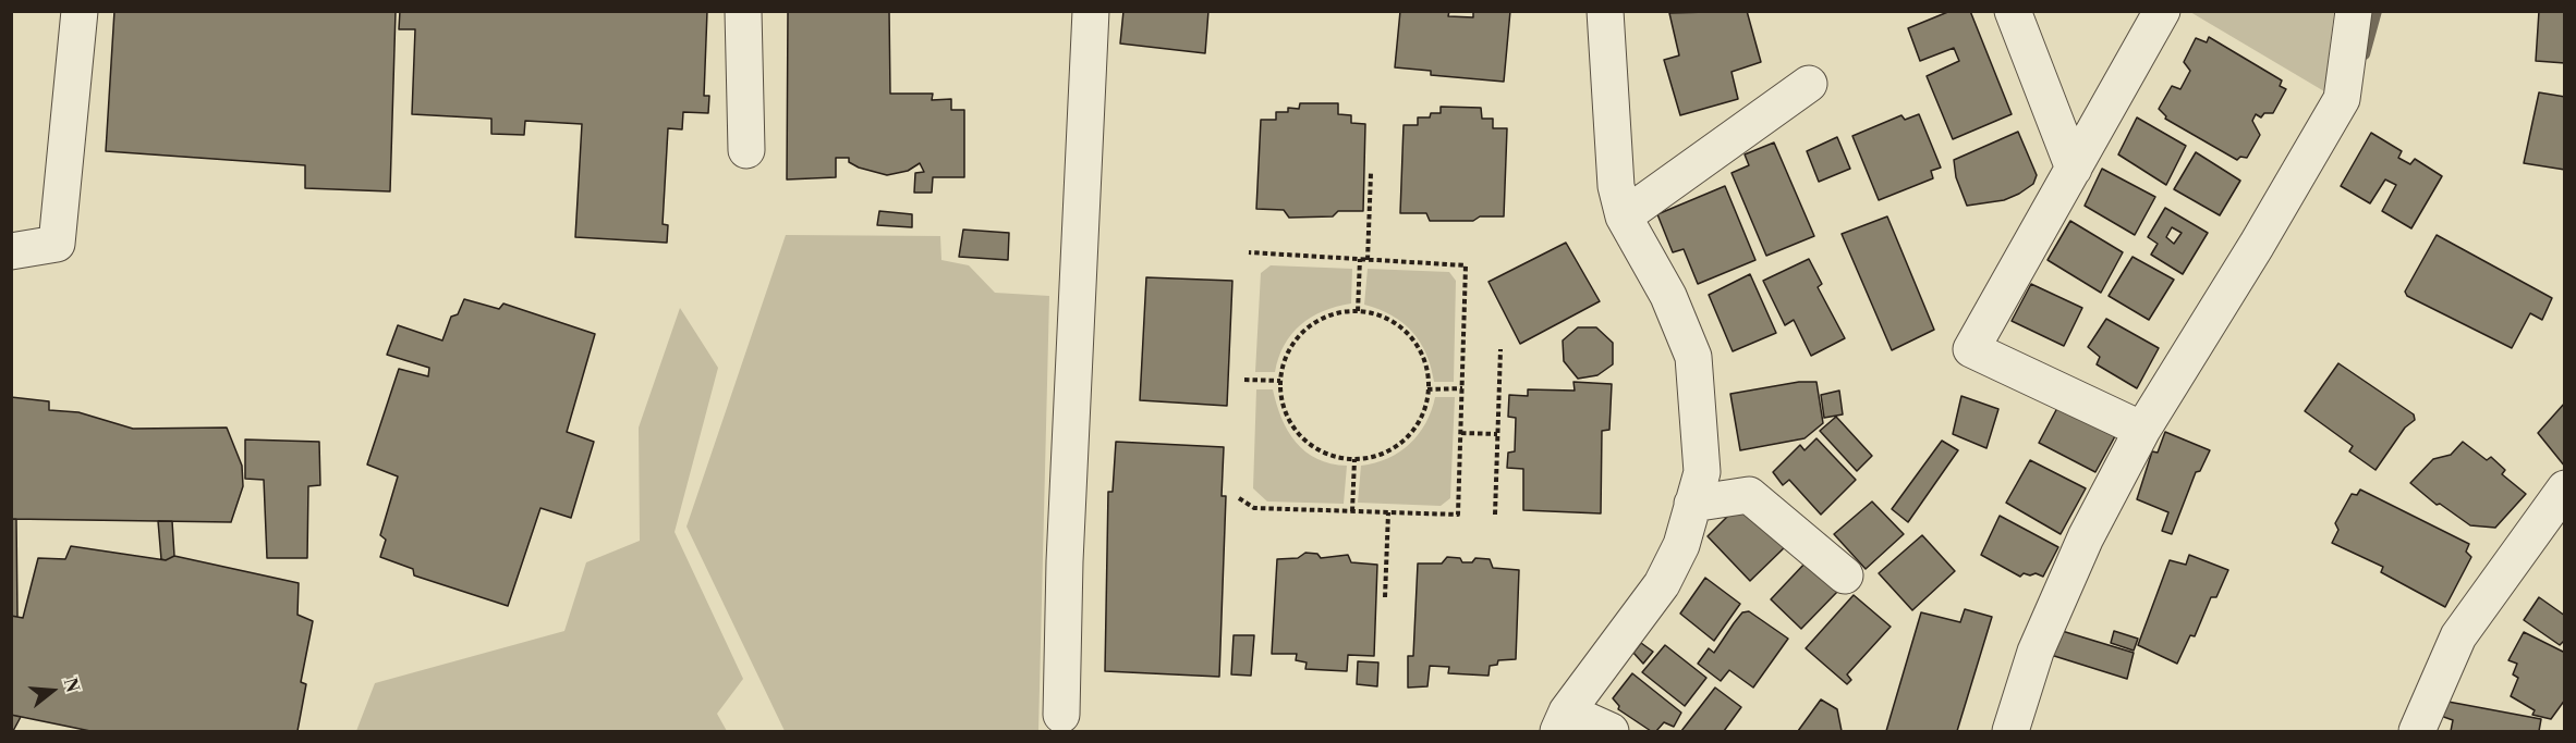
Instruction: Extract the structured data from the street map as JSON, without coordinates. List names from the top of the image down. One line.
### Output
{"north":"right"}
